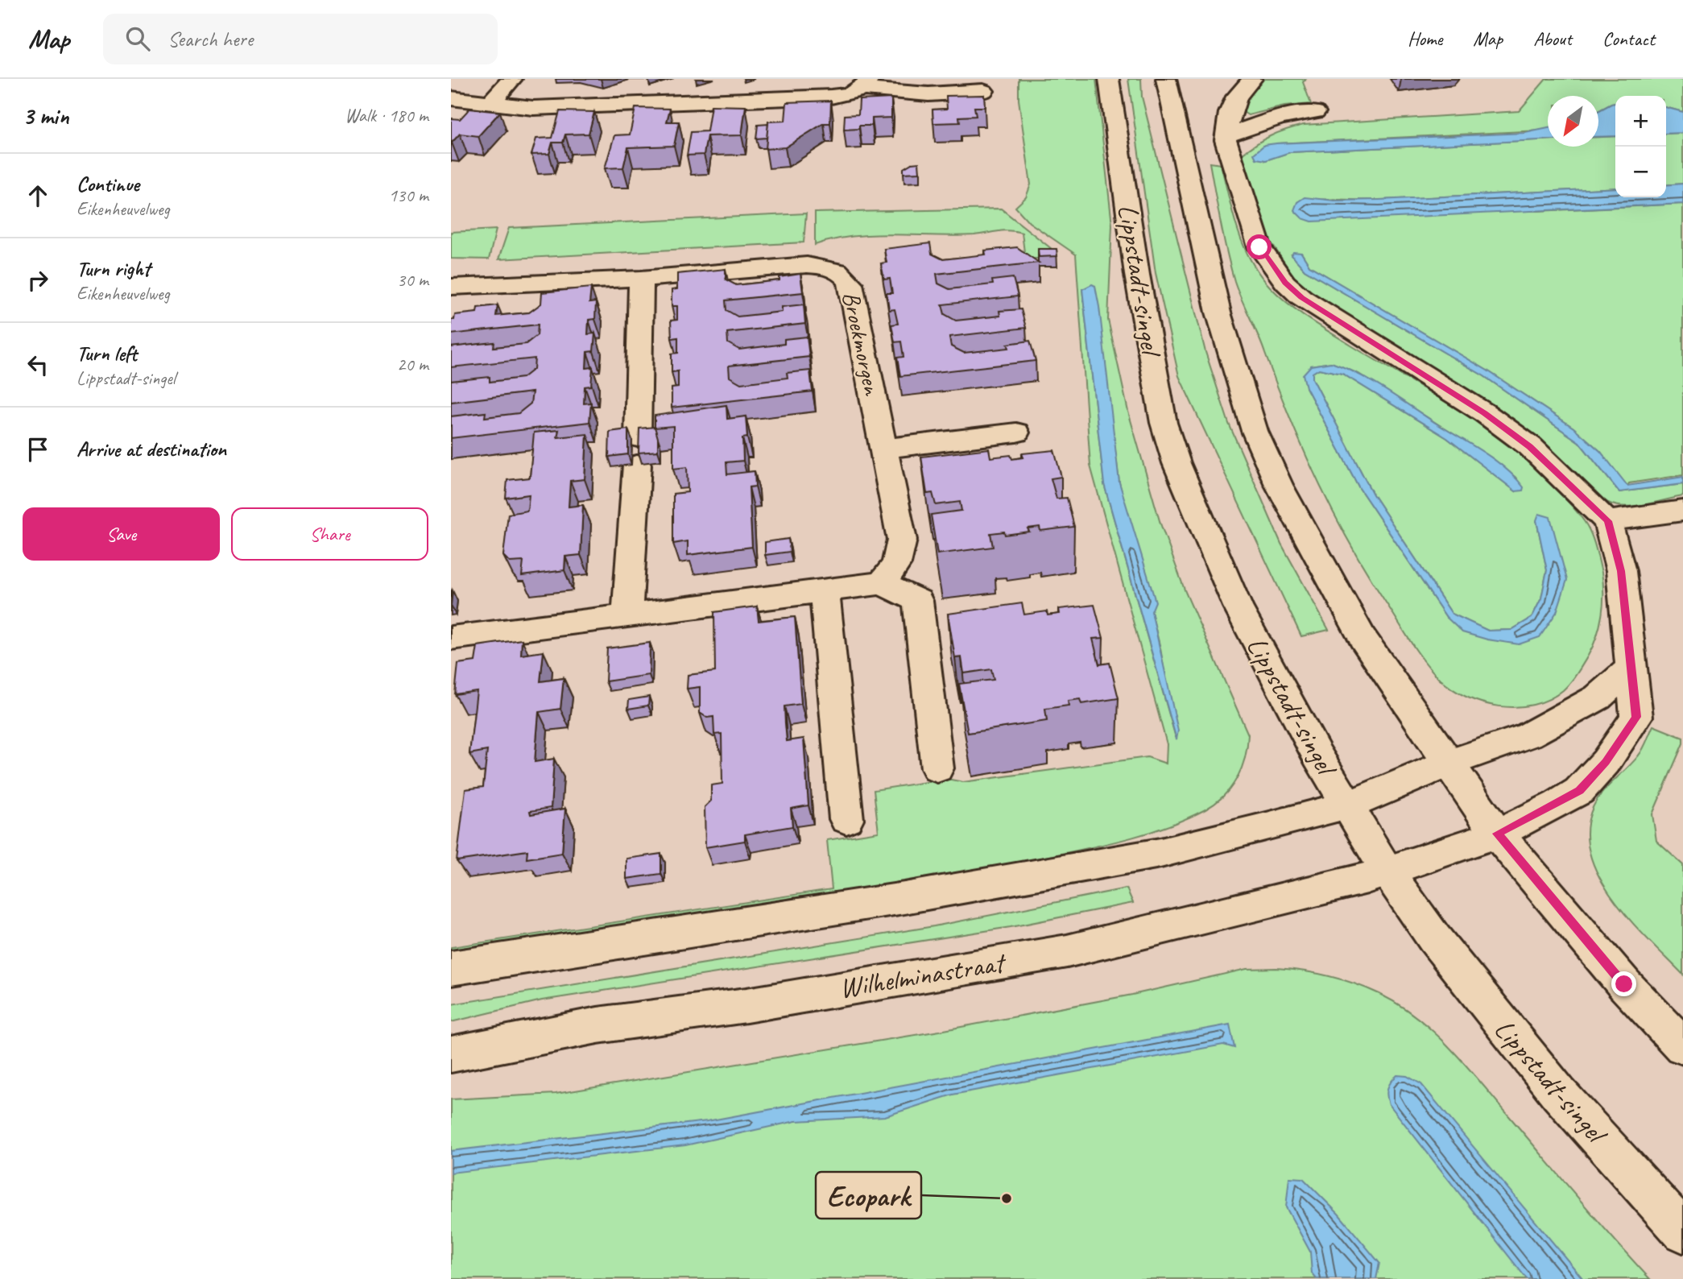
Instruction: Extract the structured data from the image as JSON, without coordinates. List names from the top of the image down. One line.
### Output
{"streets":{"street":["Lippstadt-singel","Broekmorgen","Wilhelminastraat"]},"crossings":[["Lippstadt-singel","Wilhelminastraat"]],"places":["Ecopark"],"north":"bottom left","page":{"header":"Map","search":"Search here","nav":["Home","Map","About","Contact"],"heading":["3 min","Walk · 180 m"],"map_buttons":["+","−"],"list":[["Continue","Eikenheuvelweg","130 m"],["Turn right","Eikenheuvelweg","30 m"],["Turn left","Lippstadt-singel","20 m"],"Arrive at destination"],"buttons":["Save","Share"]}}
